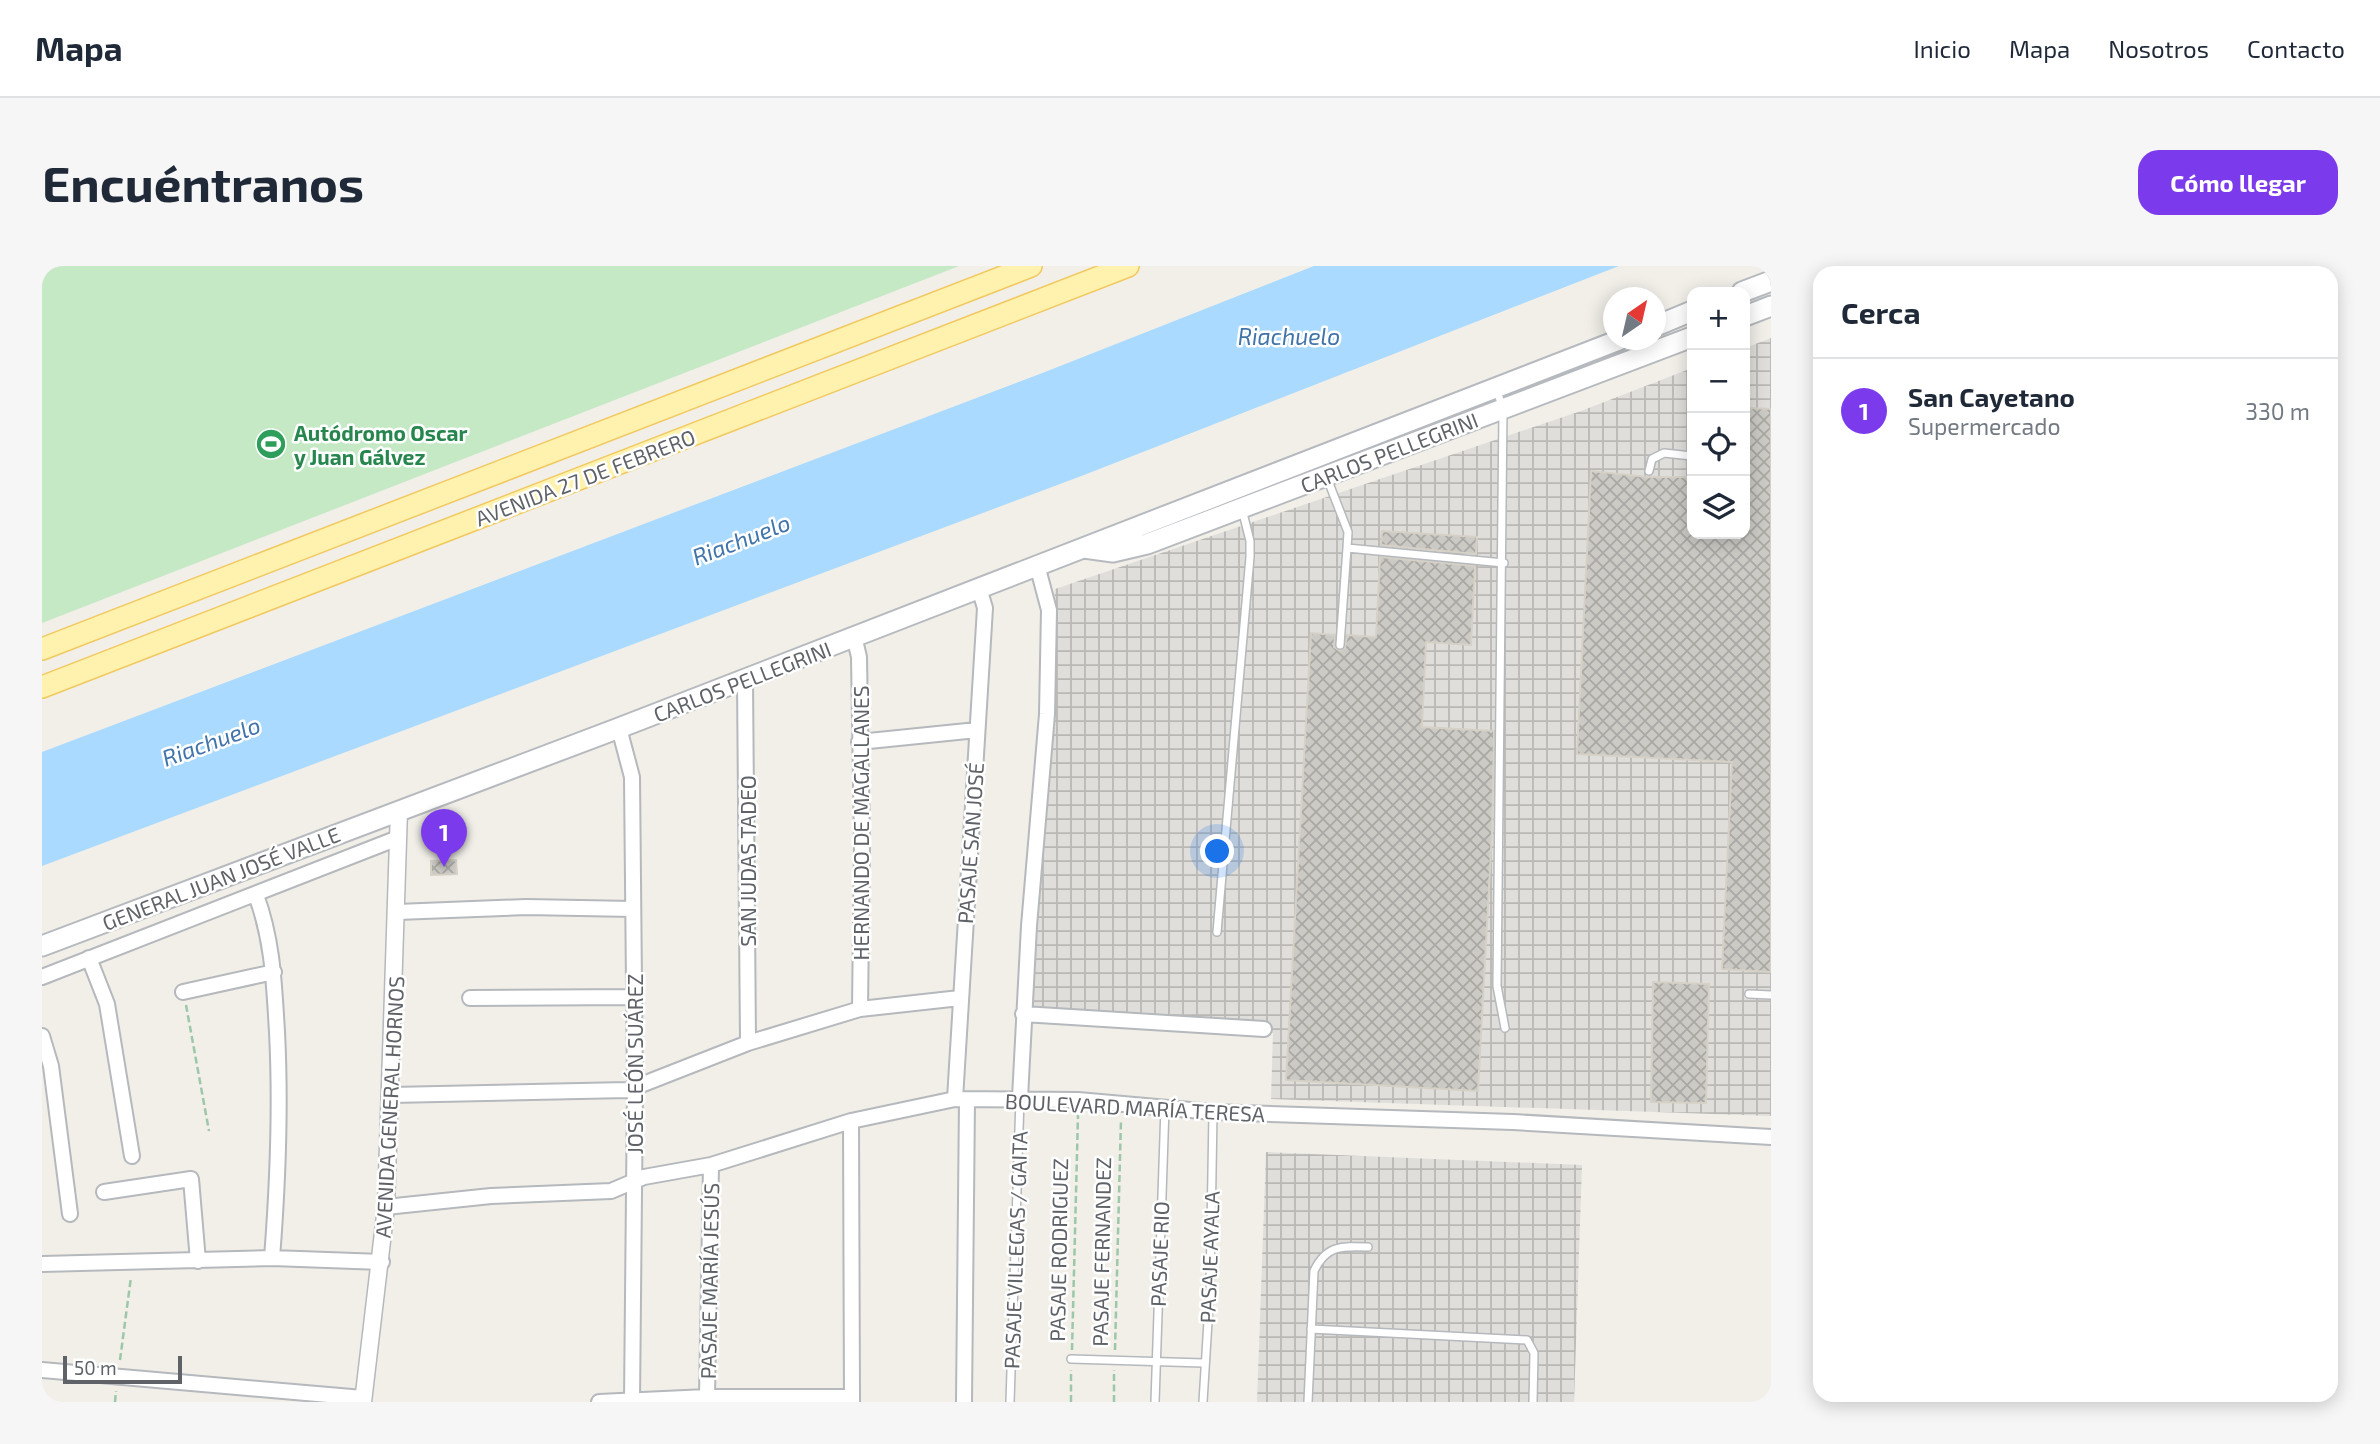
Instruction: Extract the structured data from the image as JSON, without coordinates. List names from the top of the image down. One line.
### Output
{"streets":{"main road":["CARLOS PELLEGRINI","AVENIDA 27 DE FEBRERO","GENERAL JUAN JOSÉ VALLE"],"street":["HERNANDO DE MAGALLANES","PASAJE SAN JOSÉ","SAN JUDAS TADEO","JOSÉ LEÓN SUÁREZ","AVENIDA GENERAL HORNOS","BOULEVARD MARÍA TERESA","PASAJE MARÍA JESÚS"],"lane":["PASAJE VILLEGAS / GAITA","PASAJE RIO","PASAJE AYALA"],"path":["PASAJE RODRIGUEZ","PASAJE FERNANDEZ"]},"crossings":[["CARLOS PELLEGRINI","HERNANDO DE MAGALLANES"],["CARLOS PELLEGRINI","PASAJE SAN JOSÉ"],["CARLOS PELLEGRINI","SAN JUDAS TADEO"],["CARLOS PELLEGRINI","GENERAL JUAN JOSÉ VALLE"],["CARLOS PELLEGRINI","JOSÉ LEÓN SUÁREZ"],["CARLOS PELLEGRINI","AVENIDA GENERAL HORNOS"],["PASAJE SAN JOSÉ","BOULEVARD MARÍA TERESA"],["GENERAL JUAN JOSÉ VALLE","AVENIDA GENERAL HORNOS"],["JOSÉ LEÓN SUÁREZ","BOULEVARD MARÍA TERESA"],["AVENIDA GENERAL HORNOS","BOULEVARD MARÍA TERESA"],["BOULEVARD MARÍA TERESA","PASAJE VILLEGAS / GAITA"],["BOULEVARD MARÍA TERESA","PASAJE RODRIGUEZ"],["BOULEVARD MARÍA TERESA","PASAJE FERNANDEZ"],["BOULEVARD MARÍA TERESA","PASAJE RIO"],["BOULEVARD MARÍA TERESA","PASAJE AYALA"],["BOULEVARD MARÍA TERESA","PASAJE MARÍA JESÚS"]],"water":["Riachuelo"],"places":{"sports":["Autódromo Oscar y Juan Gálvez"]},"scale_bar":"50 m","north":"top right","page":{"header":"Mapa","nav":["Inicio","Mapa","Nosotros","Contacto"],"buttons":"Cómo llegar","title":"Encuéntranos","heading":"Cerca","map_buttons":["+","−"],"list":[{"mark":"1","name":"San Cayetano","note":"Supermercado","value":"330 m"}],"pins":"1","scale":"50 m"}}
